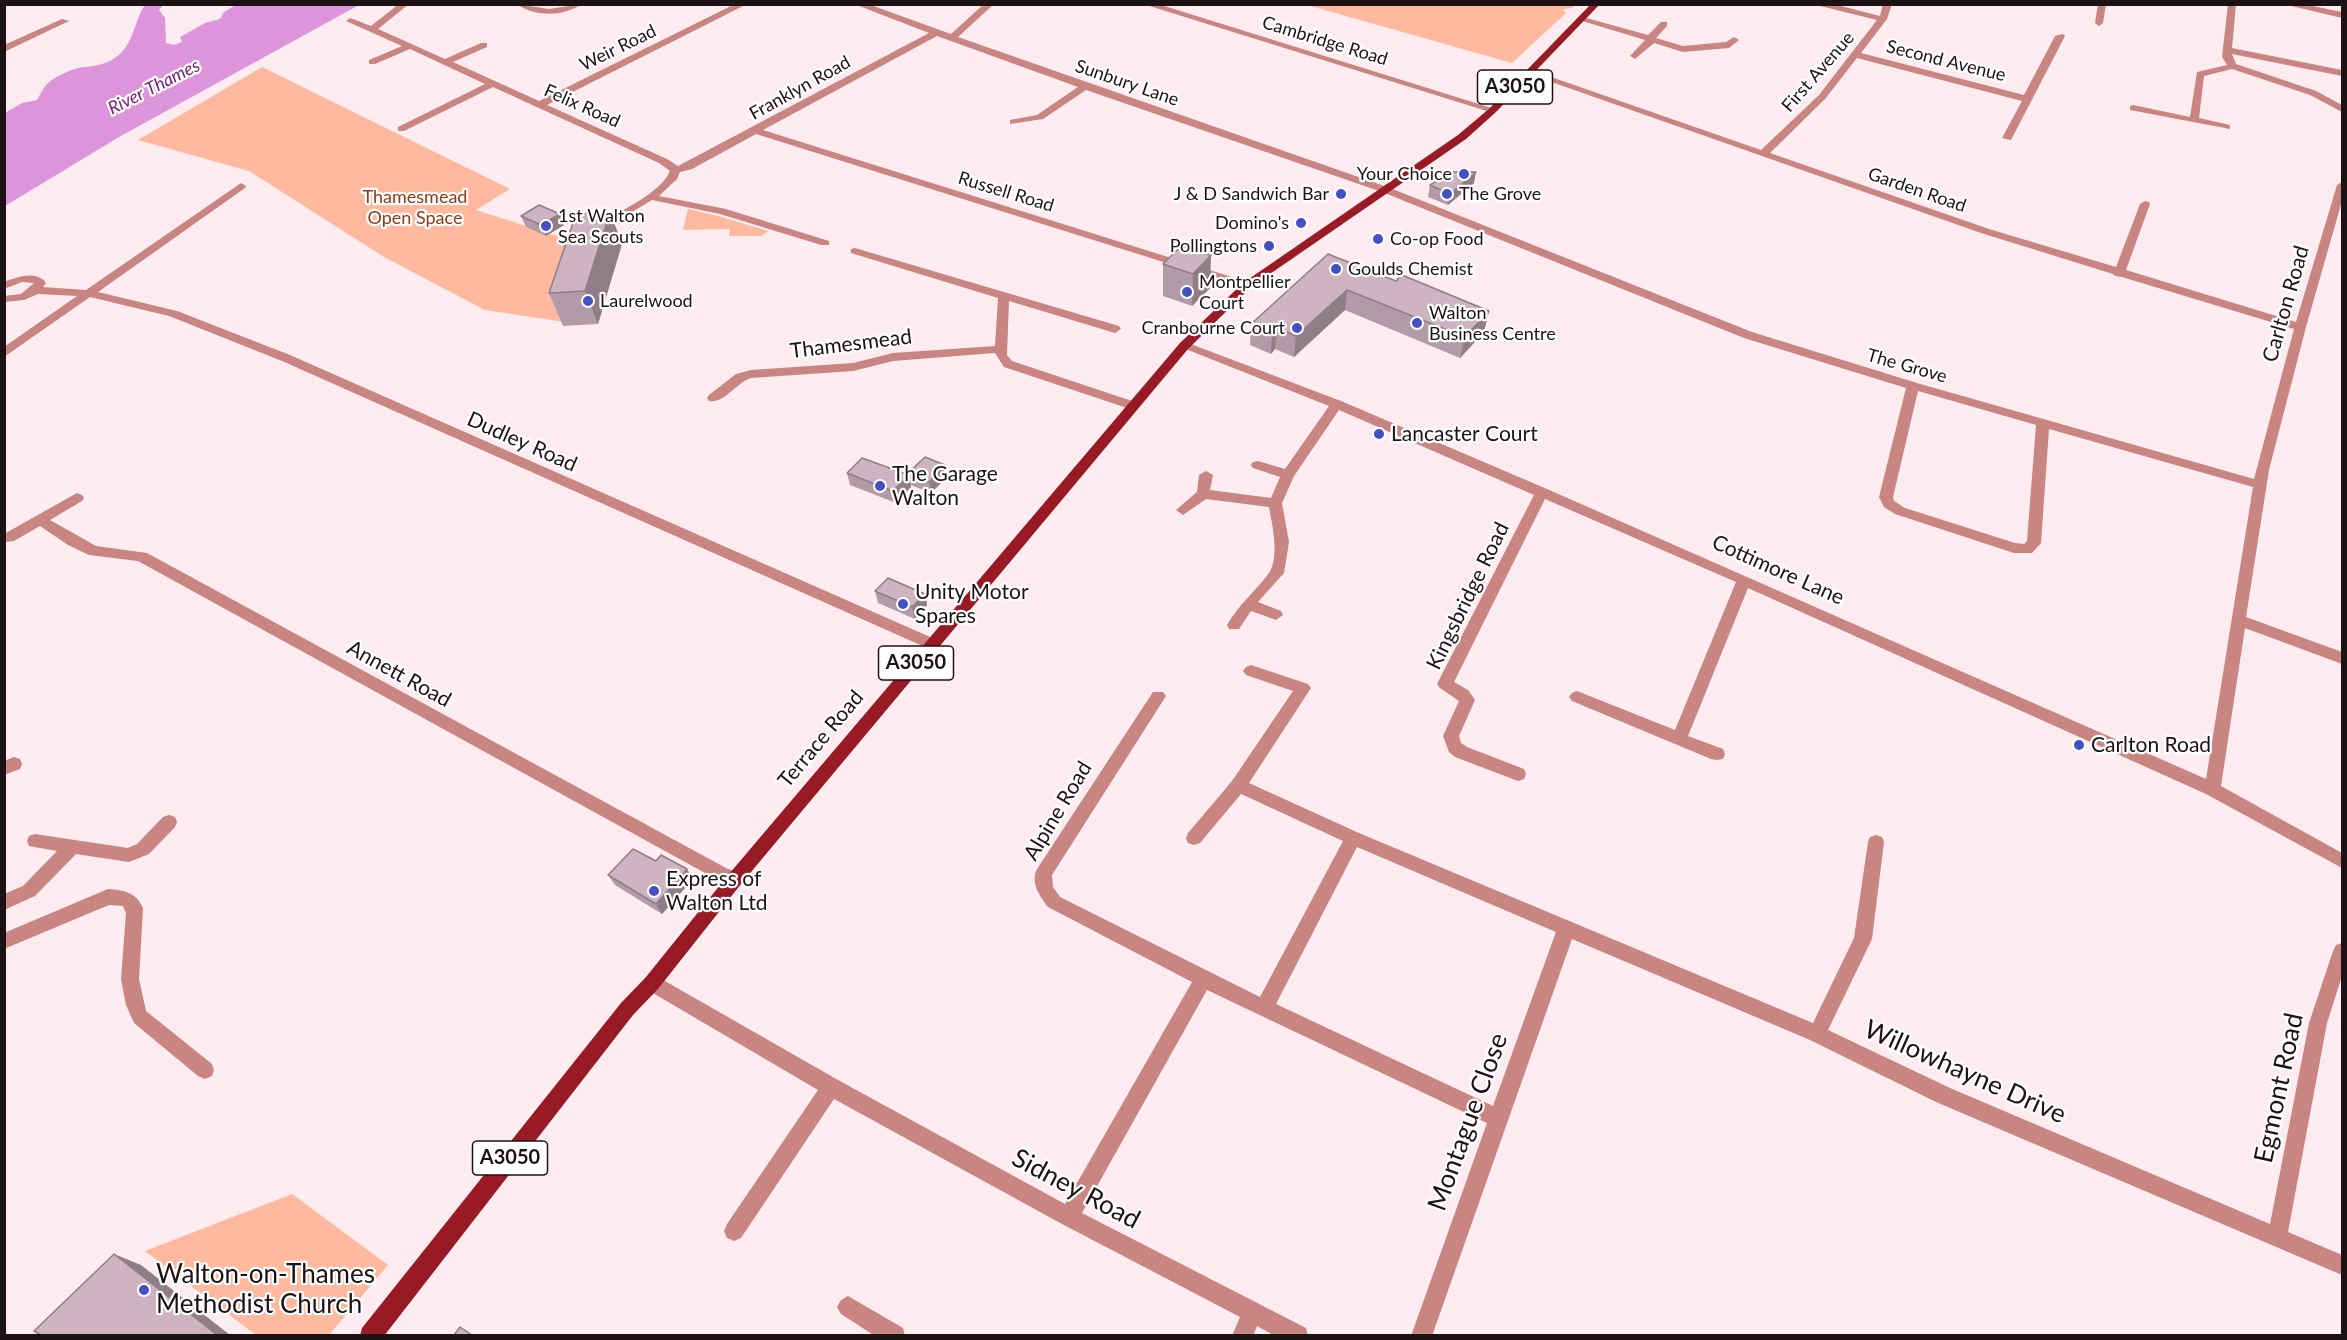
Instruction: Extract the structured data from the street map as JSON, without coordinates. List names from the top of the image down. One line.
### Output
{"streets":{"main road":["A3050","Terrace Road"],"street":["Cambridge Road","Weir Road","Second Avenue","First Avenue","Sunbury Lane","Franklyn Road","Felix Road","Garden Road","Russell Road","Carlton Road","Thamesmead","The Grove","Dudley Road","Cottimore Lane","Kingsbridge Road","Annett Road","Alpine Road","Willowhayne Drive","Egmont Road","Montague Close","Sidney Road"]},"crossings":[["Cambridge Road","Terrace Road"],["Weir Road","Felix Road"],["Second Avenue","First Avenue"],["First Avenue","Garden Road"],["Sunbury Lane","Franklyn Road"],["Sunbury Lane","The Grove"],["Sunbury Lane","Terrace Road"],["Franklyn Road","Felix Road"],["Franklyn Road","Russell Road"],["Garden Road","Carlton Road"],["Garden Road","Terrace Road"],["Russell Road","Terrace Road"],["Carlton Road","The Grove"],["Carlton Road","Cottimore Lane"],["The Grove","Terrace Road"],["Dudley Road","Terrace Road"],["Cottimore Lane","Kingsbridge Road"],["Cottimore Lane","Terrace Road"],["Annett Road","Terrace Road"],["Terrace Road","Sidney Road"],["Alpine Road","Montague Close"],["Willowhayne Drive","Egmont Road"],["Willowhayne Drive","Montague Close"]],"water":["River Thames"],"parks":["Thamesmead Open Space"],"places":["Your Choice","J & D Sandwich Bar","The Grove","Domino's","1st Walton Sea Scouts","Co-op Food","Pollingtons","Goulds Chemist","Montpellier Court","Laurelwood","Walton Business Centre","Cranbourne Court","Lancaster Court","The Garage Walton","Unity Motor Spares","Carlton Road","Express of Walton Ltd","Walton-on-Thames Methodist Church"]}
